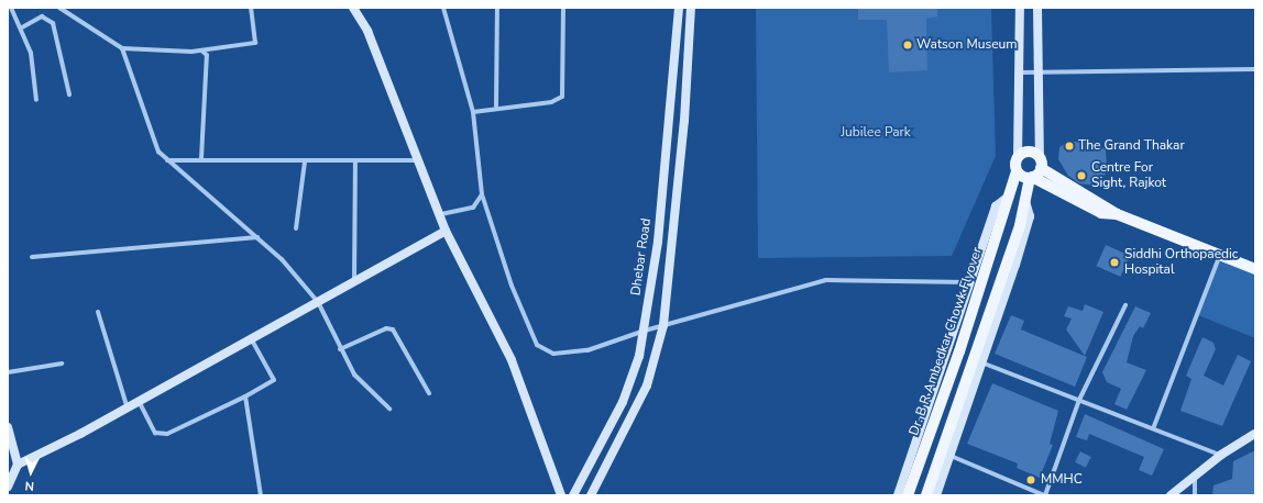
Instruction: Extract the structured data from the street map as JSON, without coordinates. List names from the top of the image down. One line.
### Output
{"streets":{"main road":["Dr. B R Ambedkar Chowk Flyover"],"street":["Dhebar Road"]},"parks":["Jubilee Park"],"places":["Watson Museum","The Grand Thakar","Centre For Sight, Rajkot","Siddhi Orthopaedic Hospital","MMHC"],"north":"bottom"}
